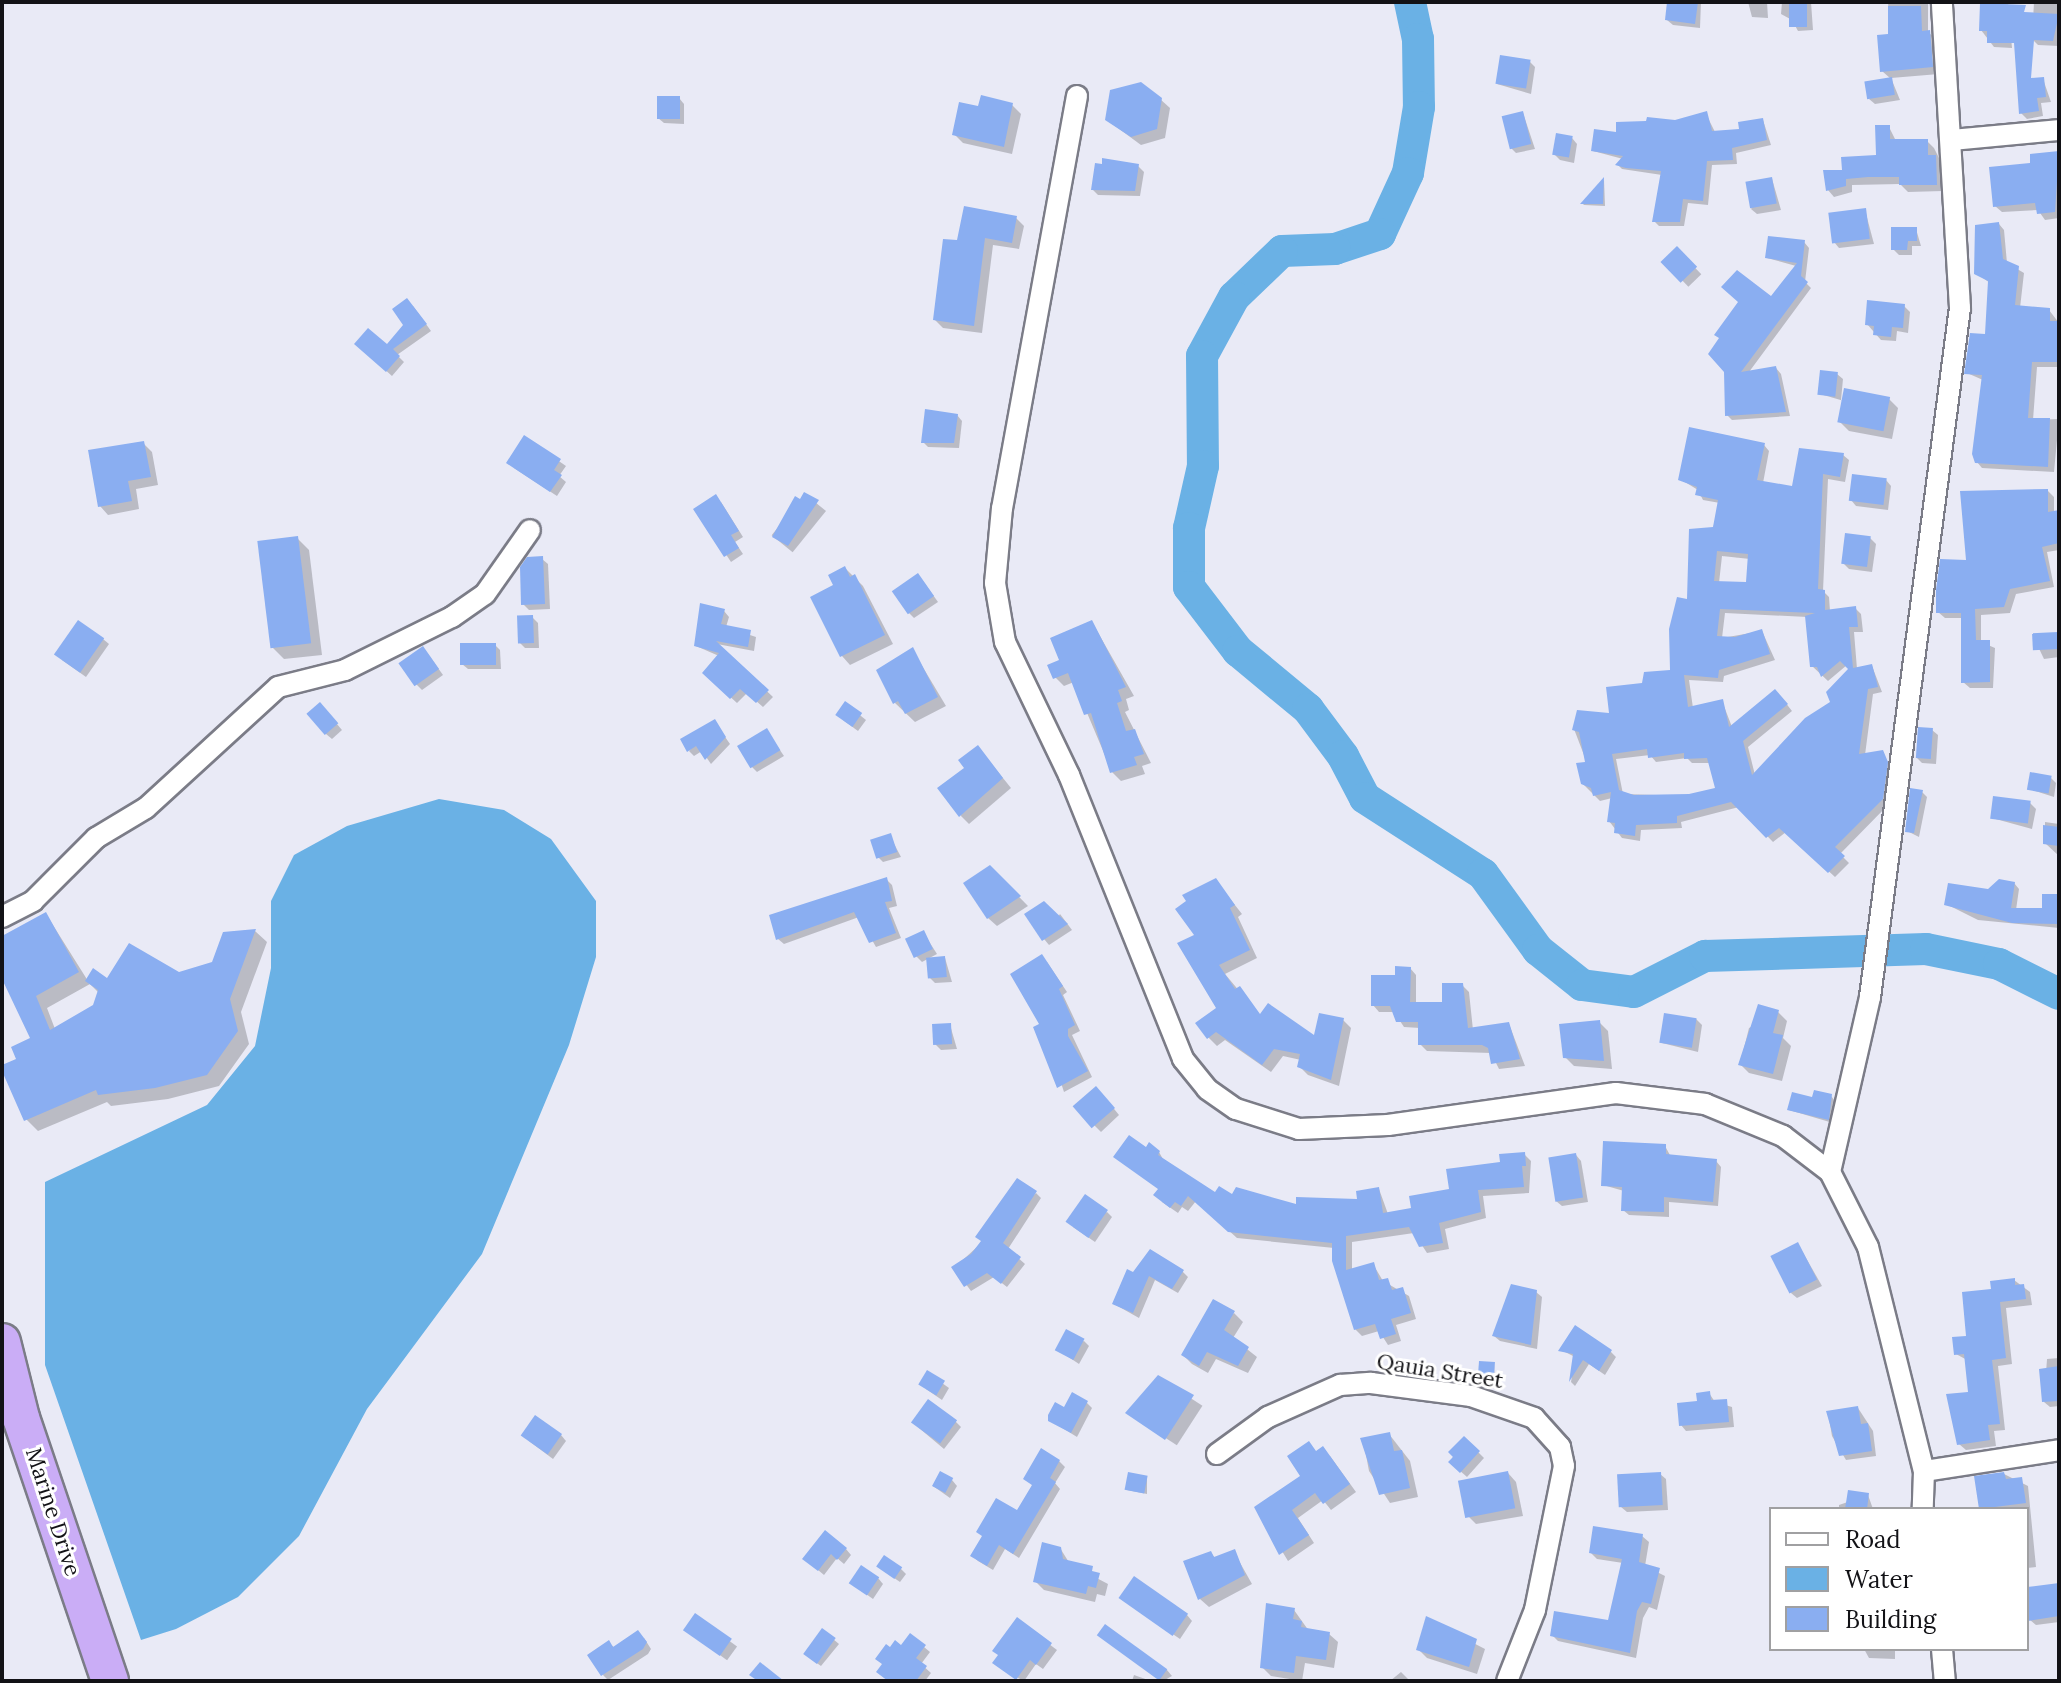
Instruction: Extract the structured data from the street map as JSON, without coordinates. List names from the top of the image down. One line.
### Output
{"streets":{"highway":["Marine Drive"],"street":["Qauia Street"]},"legend":["Road","Water","Building"]}
